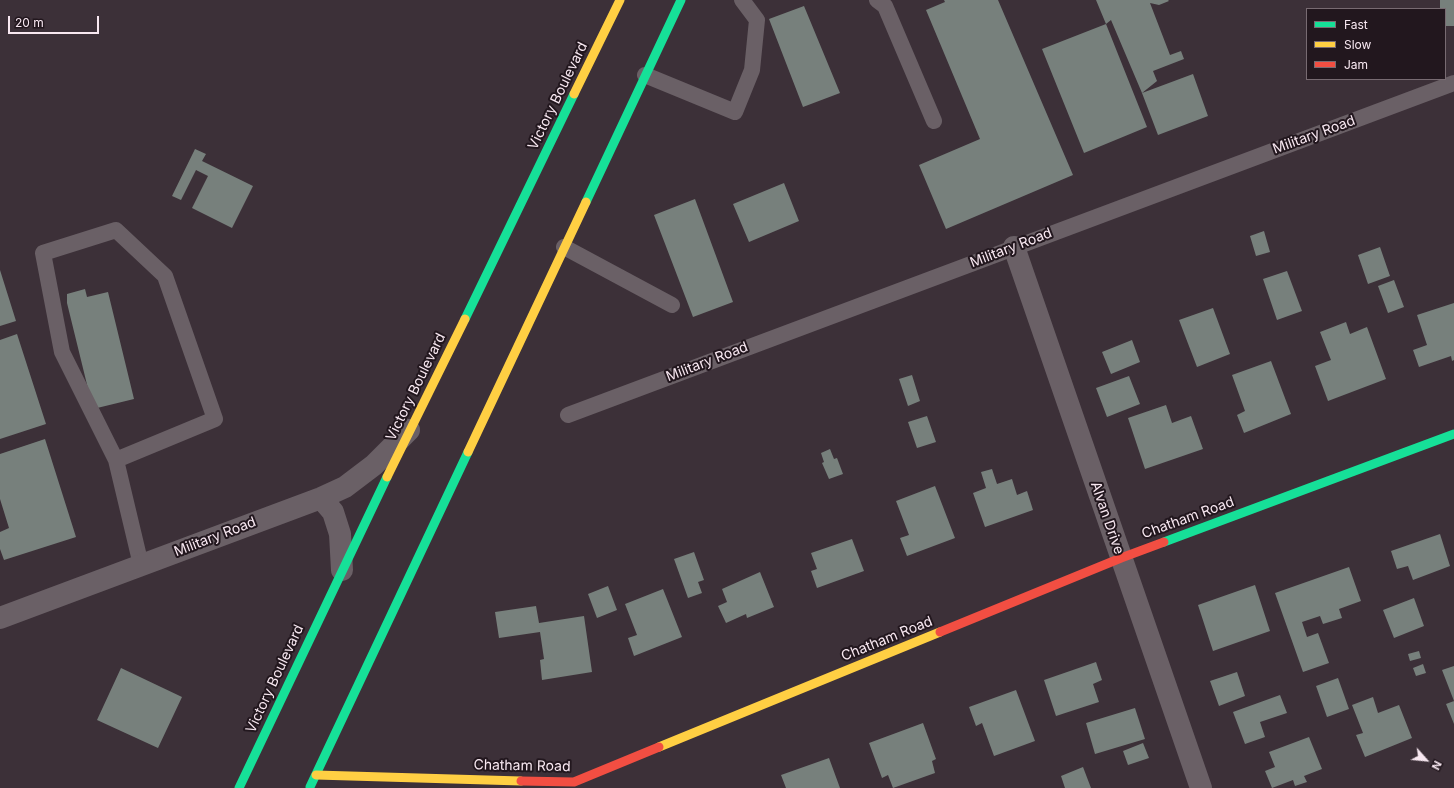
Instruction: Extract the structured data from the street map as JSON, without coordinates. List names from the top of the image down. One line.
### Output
{"streets":{"main road":["Victory Boulevard","Chatham Road"],"street":["Military Road","Alvan Drive"]},"crossings":[["Victory Boulevard","Military Road"],["Military Road","Alvan Drive"],["Alvan Drive","Chatham Road"]],"legend":["Fast","Slow","Jam"],"scale_bar":"20 m","north":"bottom right"}
